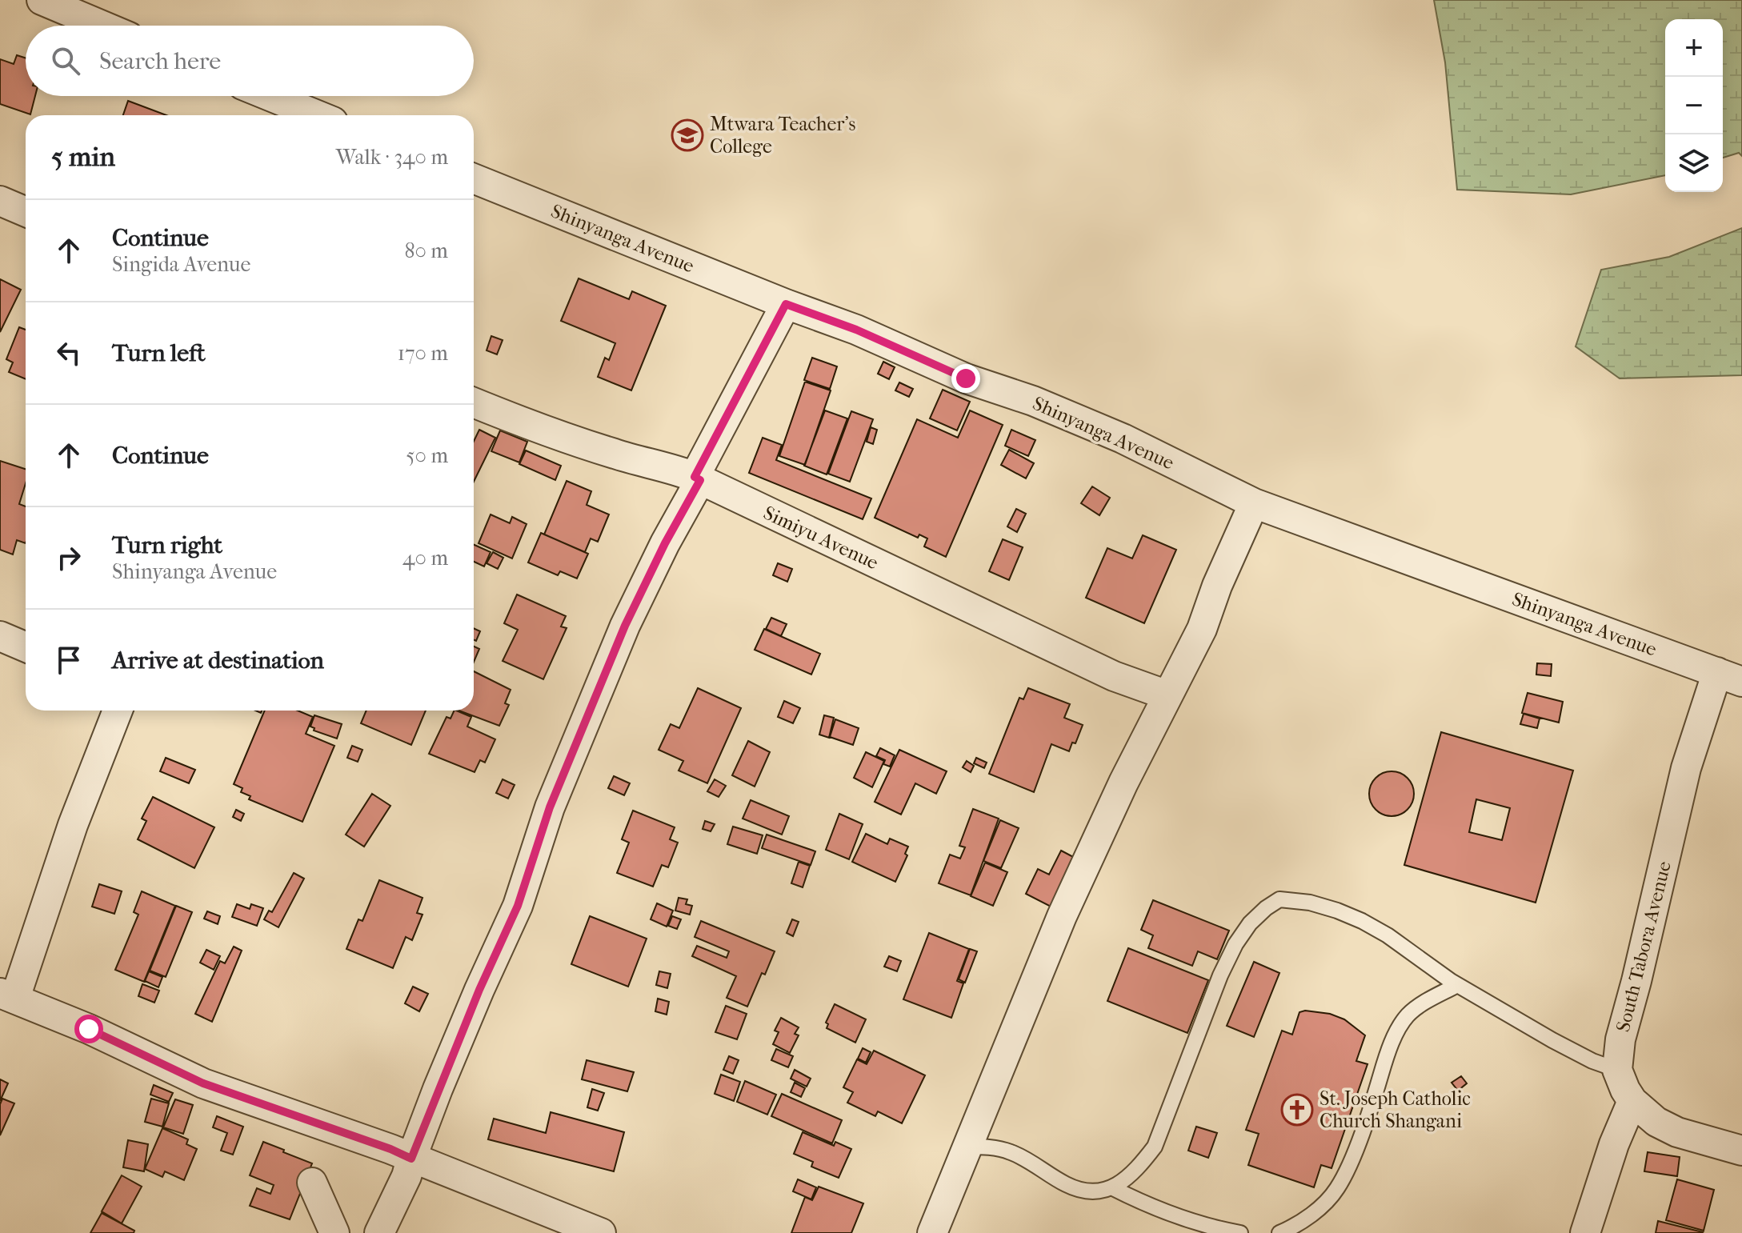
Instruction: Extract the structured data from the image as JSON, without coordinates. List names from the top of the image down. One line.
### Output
{"streets":{"street":["Shinyanga Avenue","Simiyu Avenue","South Tabora Avenue"]},"crossings":[["Shinyanga Avenue","South Tabora Avenue"]],"places":{"school or university":["Mtwara Teacher's College"],"church":["St. Joseph Catholic Church Shangani"]},"page":{"map_buttons":["+","−"],"search":"Search here","heading":["5 min","Walk · 340 m"],"list":[["Continue","Singida Avenue","80 m"],["Turn left","170 m"],["Continue","50 m"],["Turn right","Shinyanga Avenue","40 m"],"Arrive at destination"]}}
